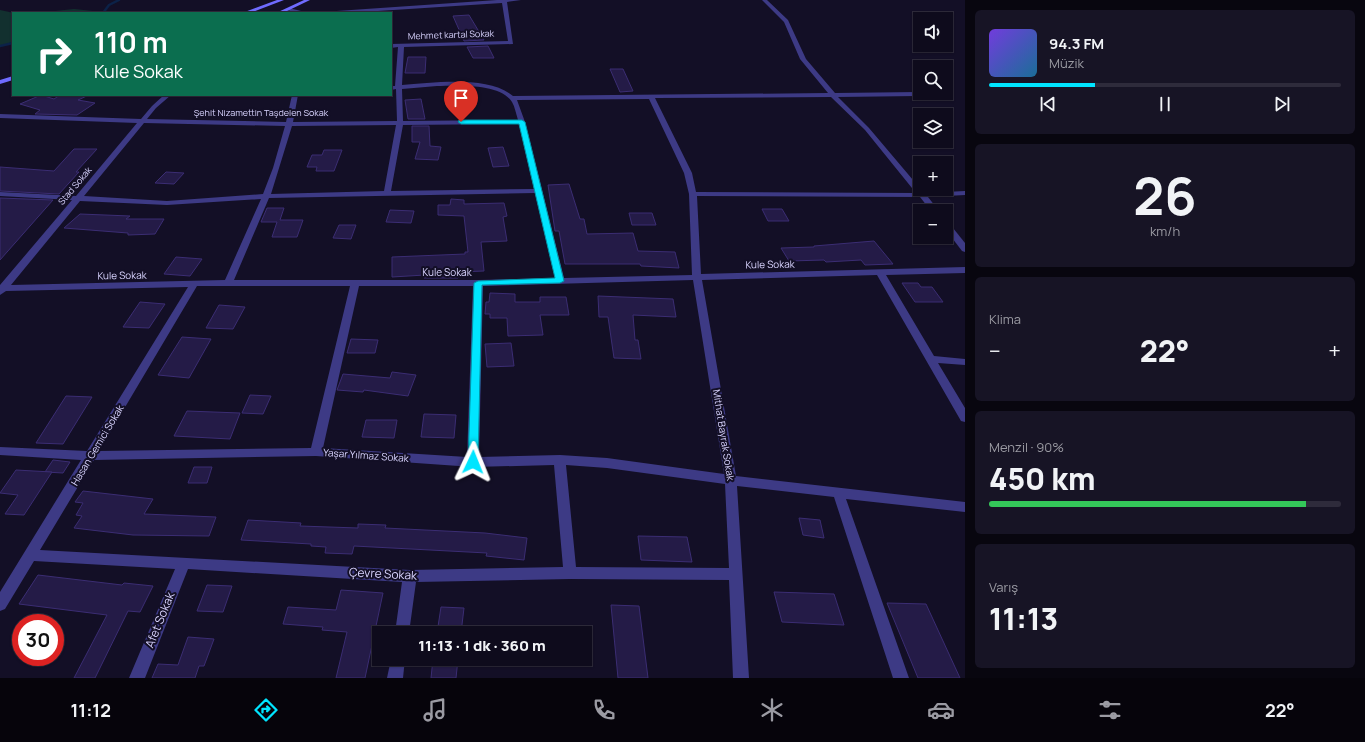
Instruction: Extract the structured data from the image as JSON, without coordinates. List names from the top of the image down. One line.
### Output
{"streets":{"street":["Mehmet kartal Sokak","Şehit Nizamettin Taşdelen Sokak","Stad Sokak","Kule Sokak","Mithat Bayrak Sokak","Hasan Gemici Sokak","Yaşar Yılmaz Sokak","Çevre Sokak","Afet Sokak"]},"crossings":[["Şehit Nizamettin Taşdelen Sokak","Stad Sokak"],["Stad Sokak","Kule Sokak"],["Kule Sokak","Mithat Bayrak Sokak"],["Kule Sokak","Hasan Gemici Sokak"],["Mithat Bayrak Sokak","Yaşar Yılmaz Sokak"],["Mithat Bayrak Sokak","Çevre Sokak"],["Hasan Gemici Sokak","Yaşar Yılmaz Sokak"],["Hasan Gemici Sokak","Çevre Sokak"],["Çevre Sokak","Afet Sokak"]],"page":{"map_buttons":["+","−"],"turn":["110 m","Kule Sokak"],"song":["94.3 FM","Müzik"],"tile":[["26","km/h"],"Klima",["Menzil · 90%","450 km"],["Varış","11:13"]],"heat":["−","22°","+"],"limit":"30","trip":"11:13 · 1 dk · 360 m","tabs":["11:12","22°"]}}
